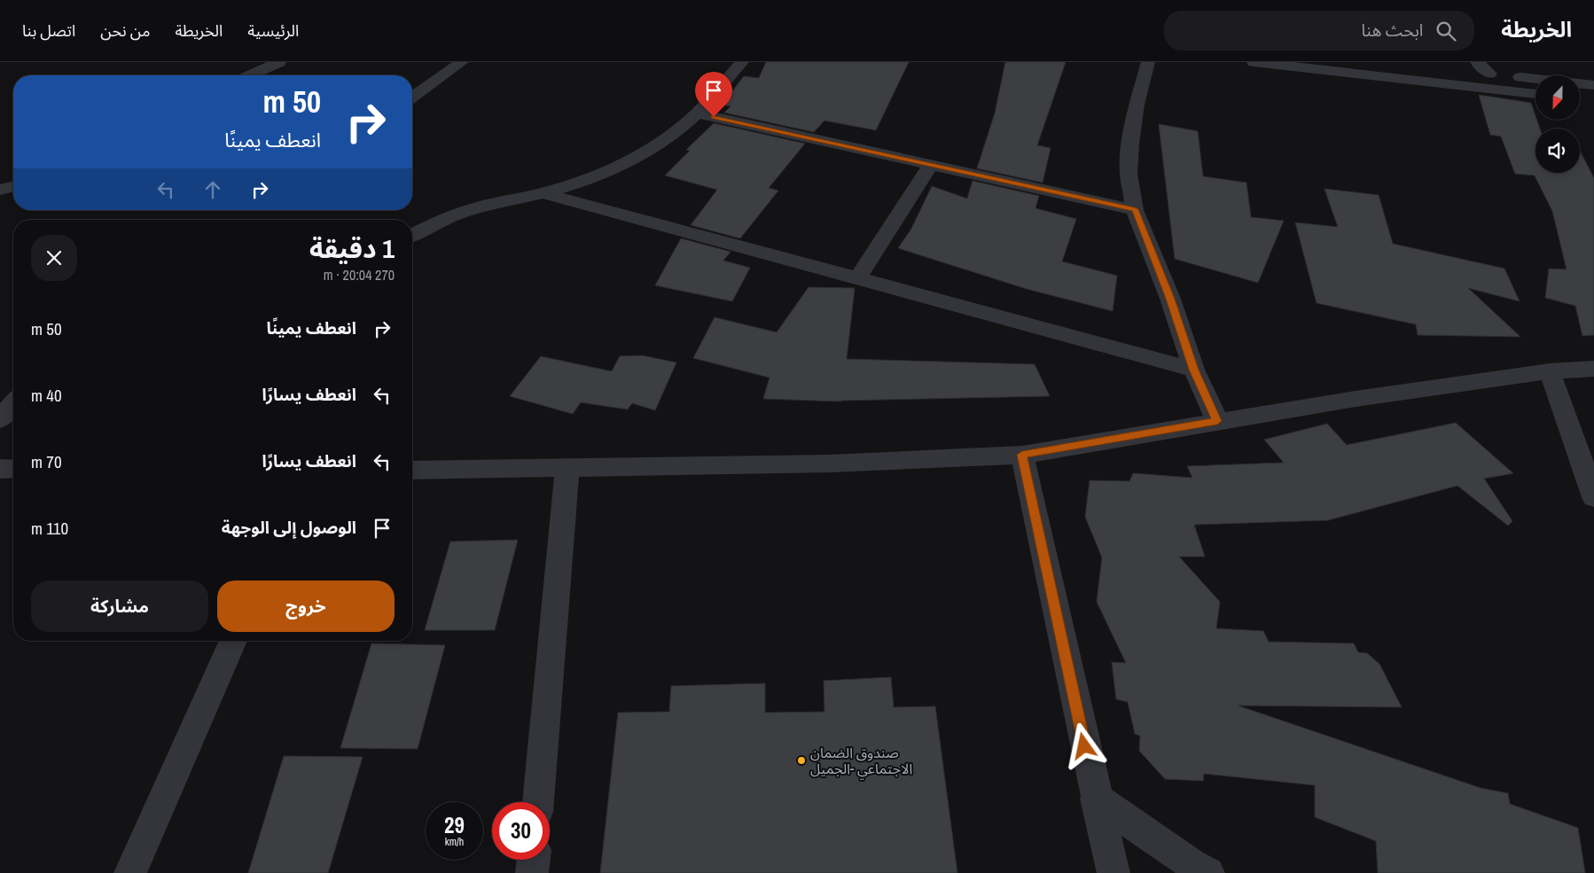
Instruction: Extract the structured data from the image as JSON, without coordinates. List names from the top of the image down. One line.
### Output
{"places":["صندوق الضمان الاجتماعي -الجميل"],"north":"bottom","page":{"header":"الخريطة","search":"ابحث هنا","nav":["الرئيسية","الخريطة","من نحن","اتصل بنا"],"turn":["50 m","انعطف يمينًا"],"heading":["1 دقيقة","270 m · 20:04"],"list":[{"name":"انعطف يمينًا","value":"50 m"},{"name":"انعطف يسارًا","value":"40 m"},{"name":"انعطف يسارًا","value":"70 m"},{"name":"الوصول إلى الوجهة","value":"110 m"}],"buttons":["خروج","مشاركة"],"speed":"29 km/h","limit":"30"}}
